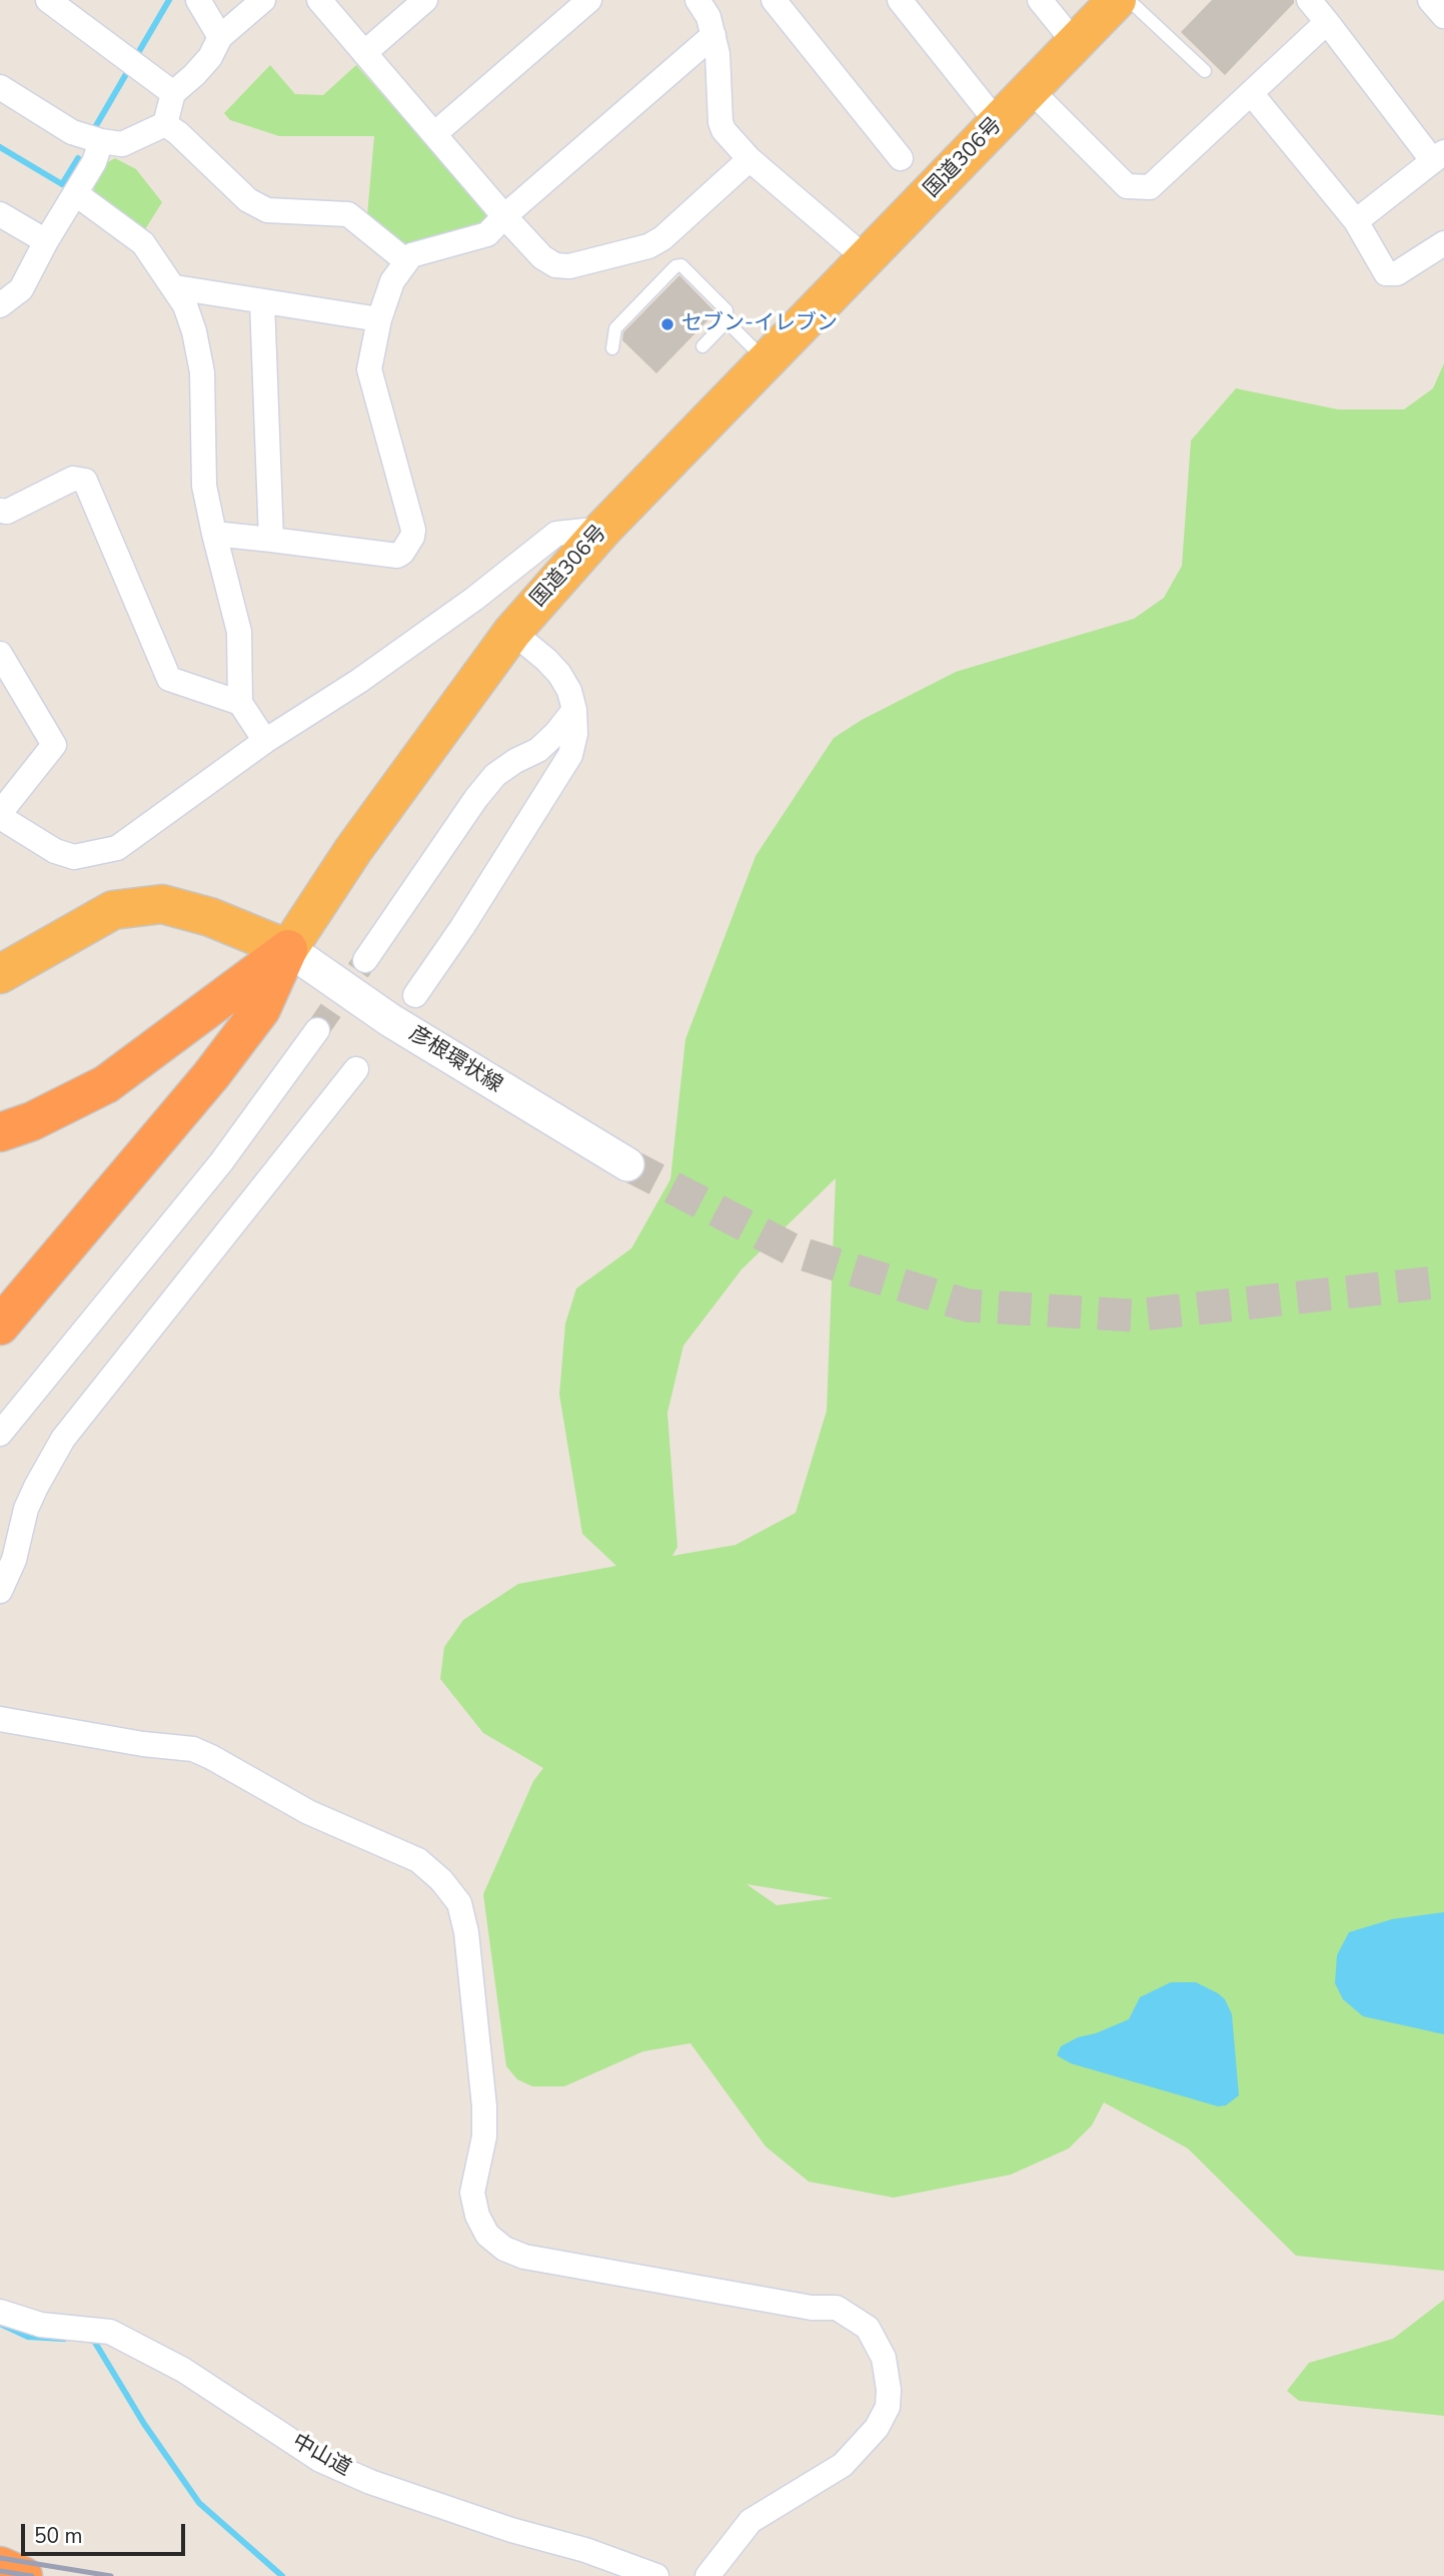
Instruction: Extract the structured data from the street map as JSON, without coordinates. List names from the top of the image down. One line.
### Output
{"streets":{"highway":["国道306号"],"main road":["彦根環状線"],"street":["中山道"]},"crossings":[["国道306号","彦根環状線"]],"places":["セブン-イレブン"],"scale_bar":"50 m"}
